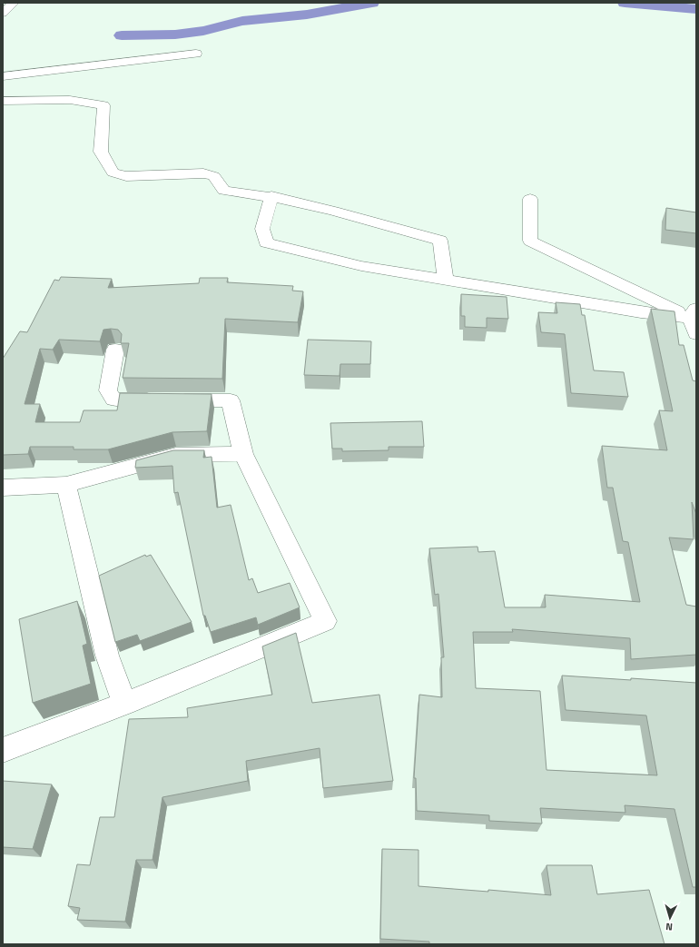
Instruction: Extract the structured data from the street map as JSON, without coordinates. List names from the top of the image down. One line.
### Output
{"north":"bottom"}
